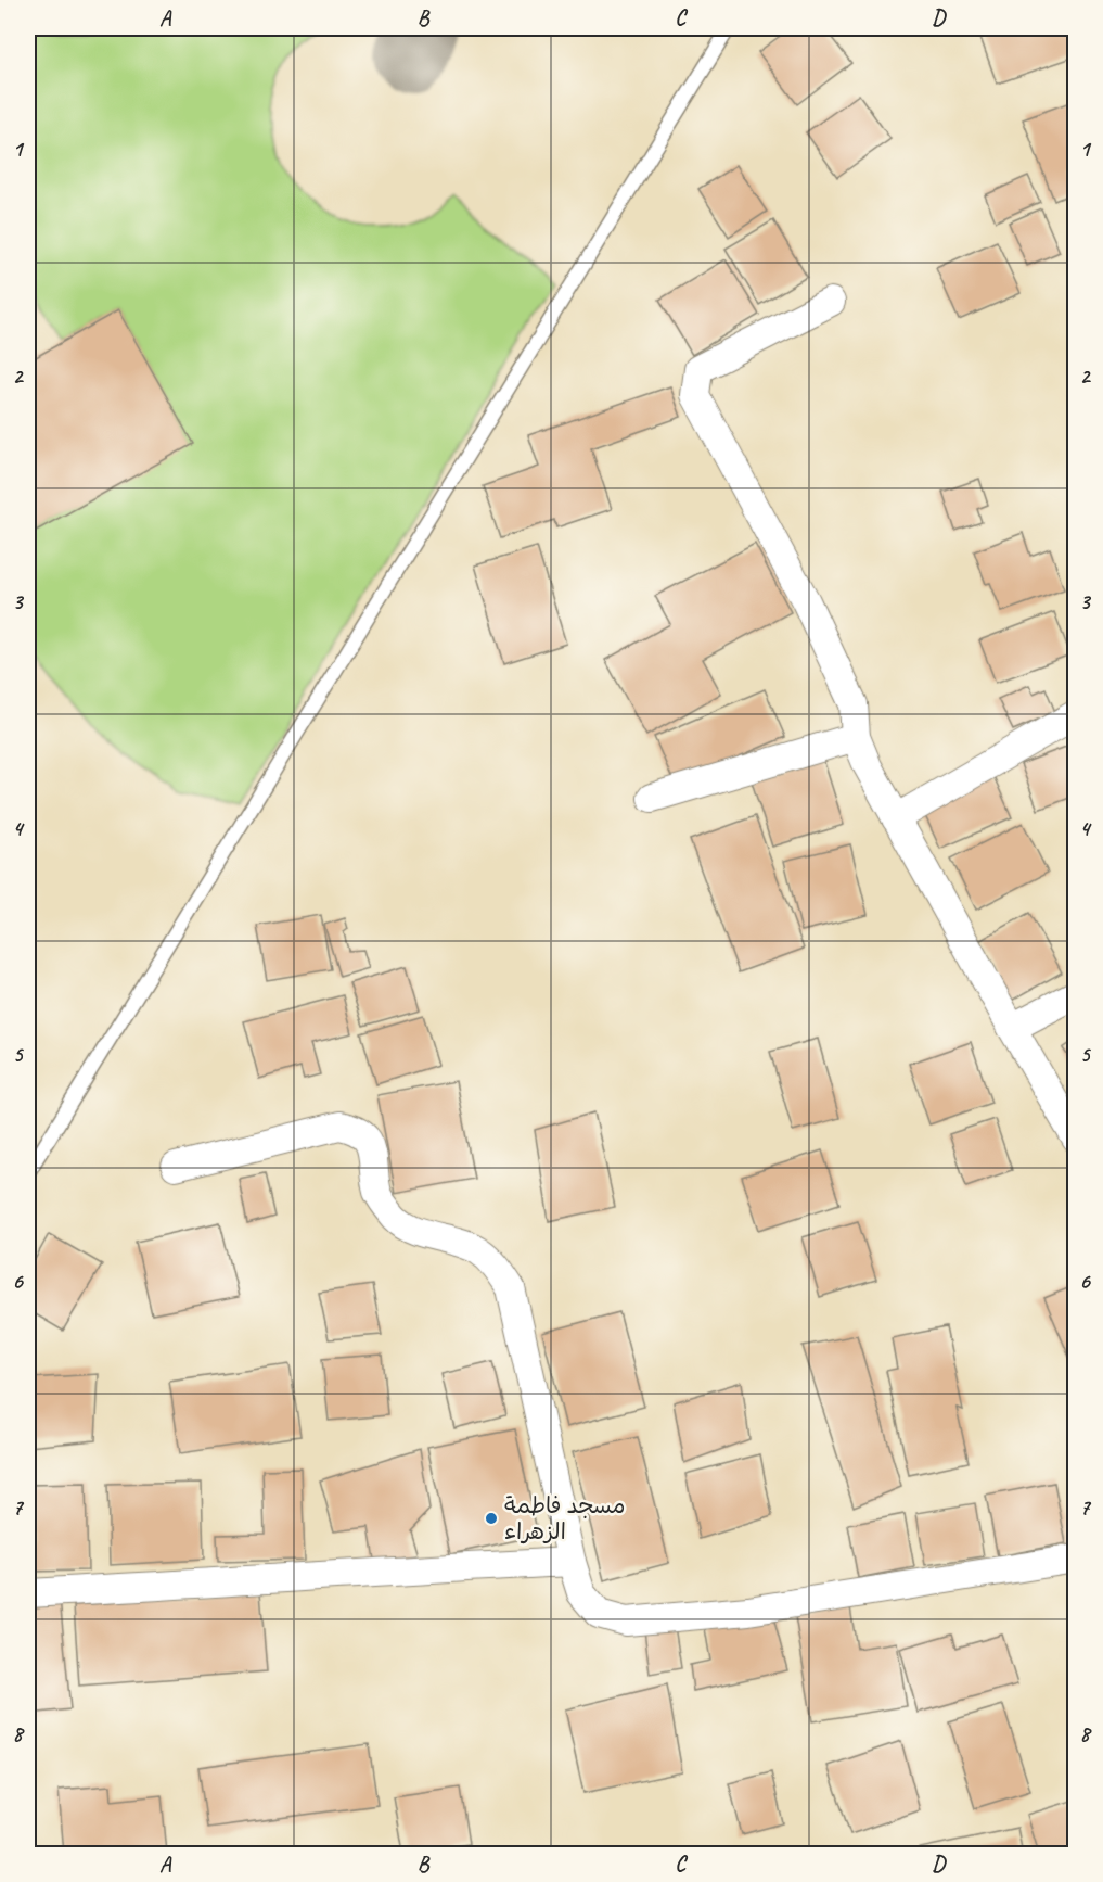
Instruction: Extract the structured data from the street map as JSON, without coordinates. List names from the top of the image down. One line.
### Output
{"places":["مسجد فاطمة الزهراء"],"grid":{"columns":["A","B","C","D"],"rows":["1","2","3","4","5","6","7","8"]}}
